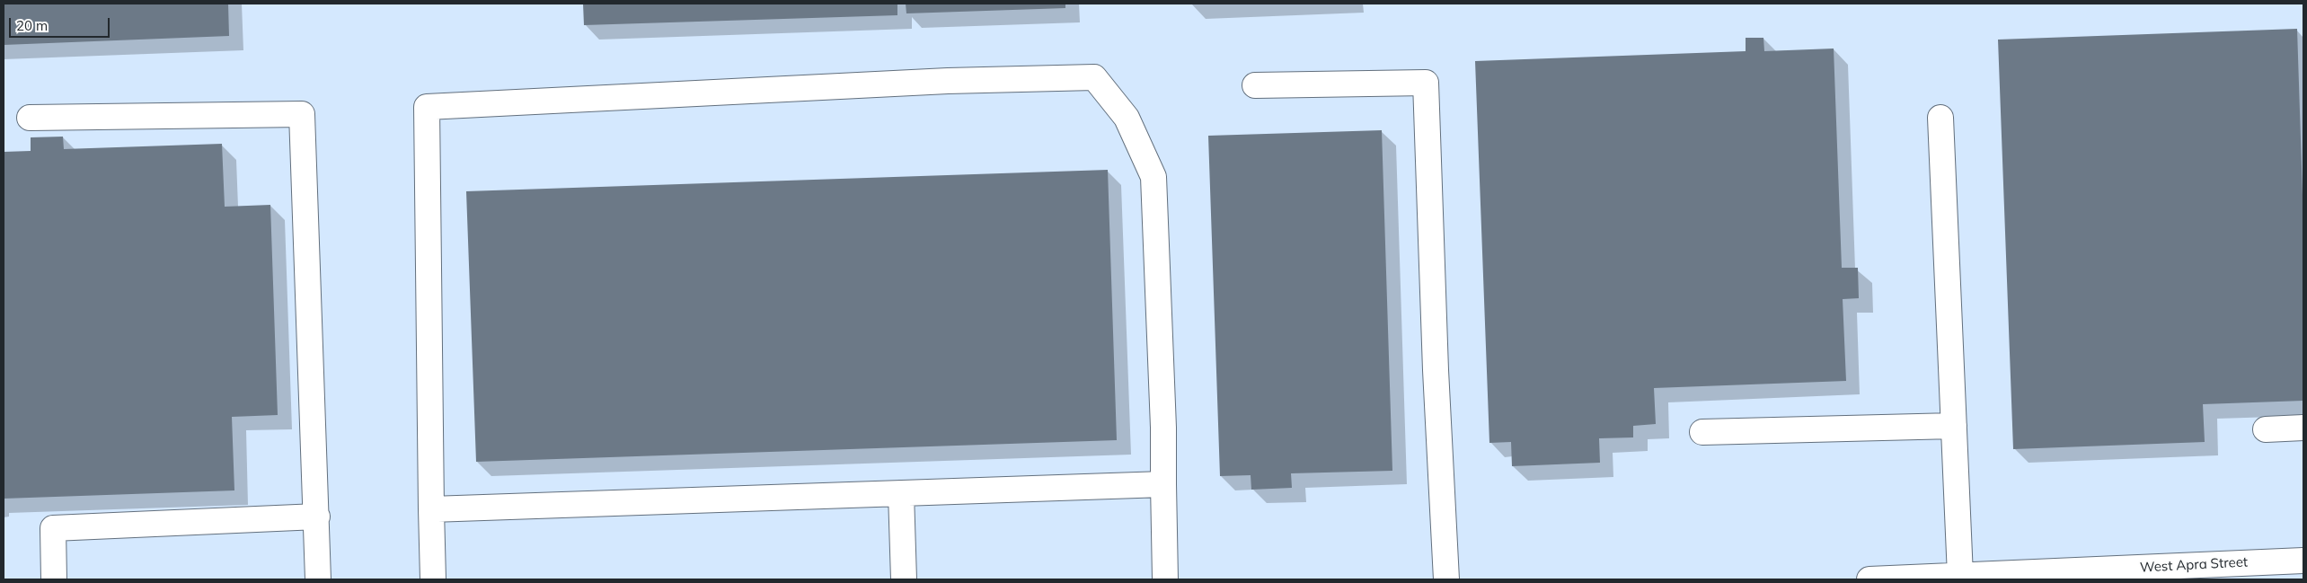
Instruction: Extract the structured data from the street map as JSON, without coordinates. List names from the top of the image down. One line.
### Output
{"streets":{"street":["West Apra Street"]},"scale_bar":"20 m"}
